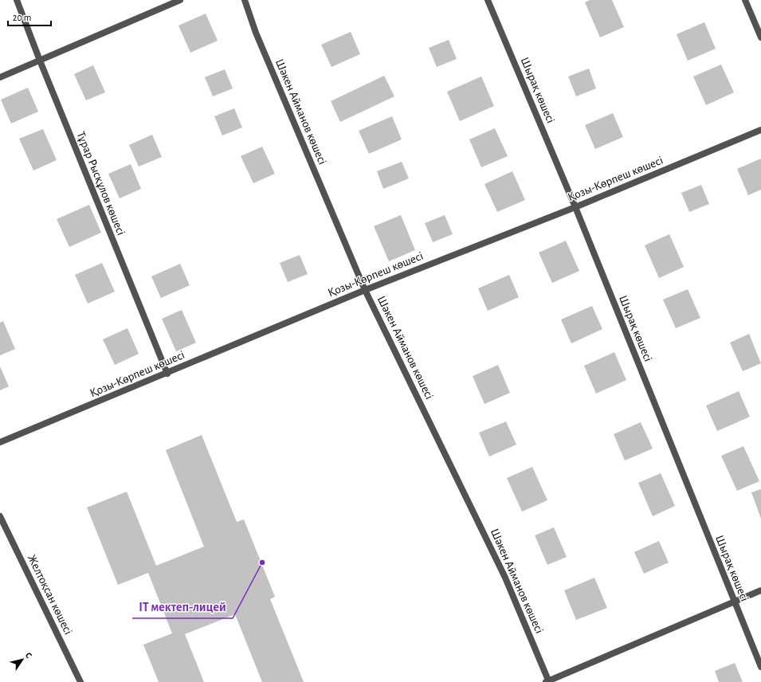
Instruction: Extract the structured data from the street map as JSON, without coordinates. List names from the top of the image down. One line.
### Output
{"streets":{"street":["Шырақ көшесі","Шәкен Айманов көшесі","Қозы-Көрпеш көшесі","Тұрар Рысқұлов көшесі","Желтоқсан көшесі"]},"crossings":[["Шырақ көшесі","Қозы-Көрпеш көшесі"],["Шәкен Айманов көшесі","Қозы-Көрпеш көшесі"],["Қозы-Көрпеш көшесі","Тұрар Рысқұлов көшесі"]],"places":["IT мектеп-лицей"],"scale_bar":"20 m","north":"top right"}
